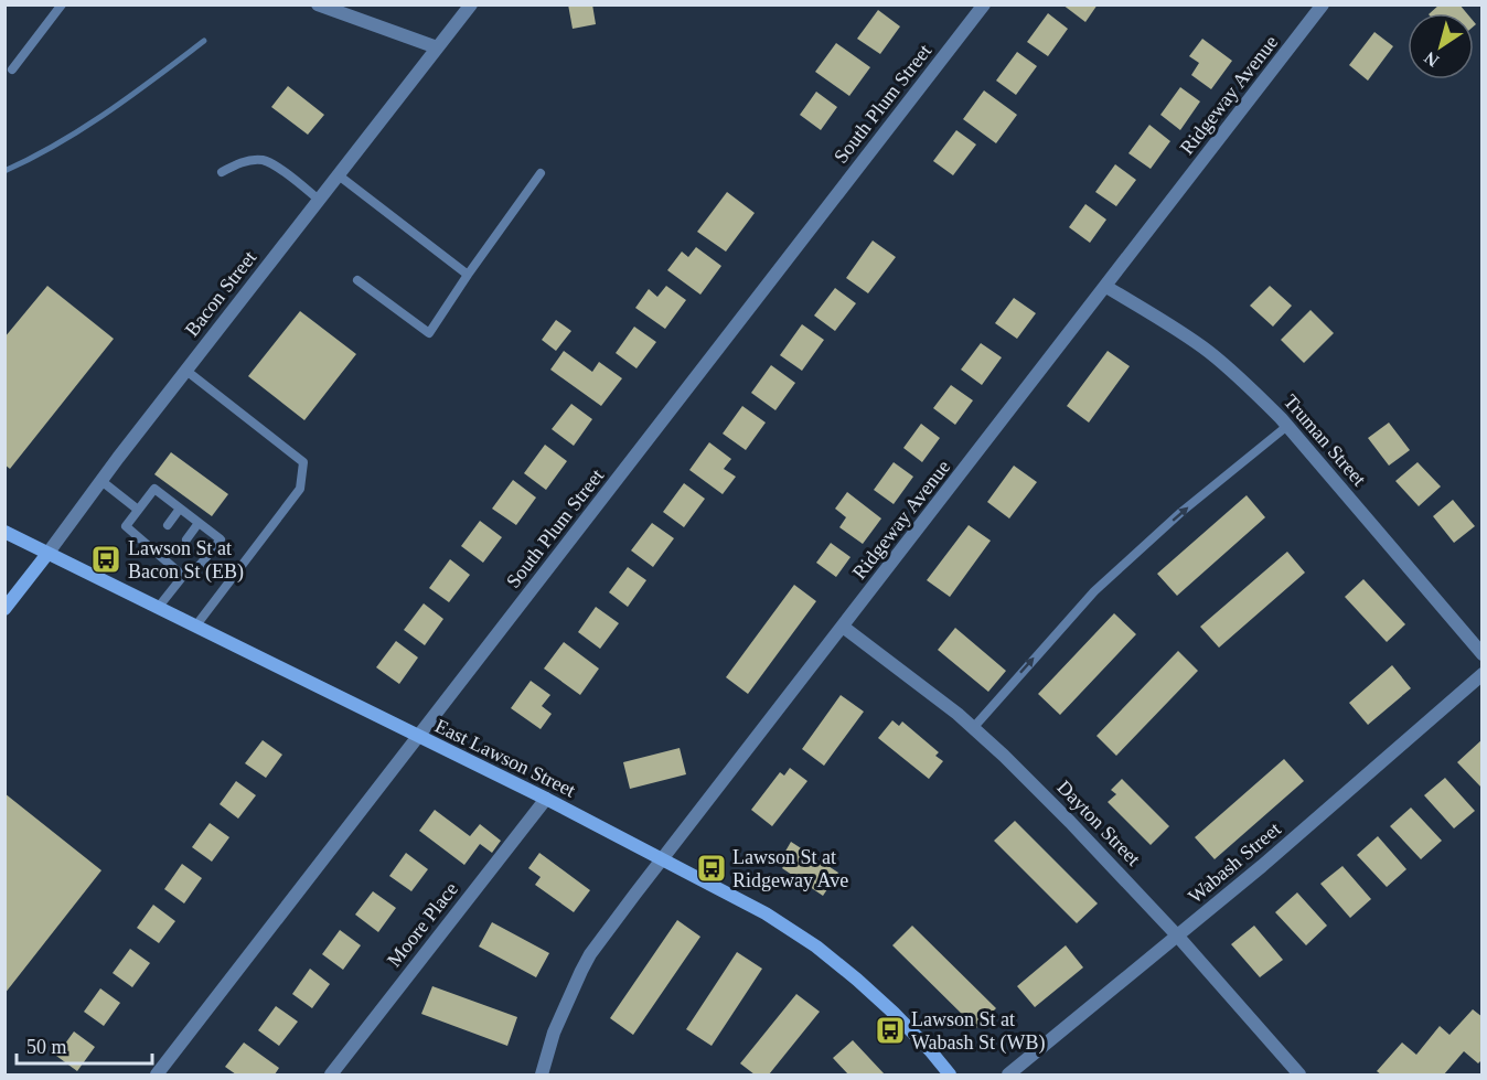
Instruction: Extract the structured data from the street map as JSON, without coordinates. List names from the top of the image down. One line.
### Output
{"streets":{"street":["Ridgeway Avenue","South Plum Street","Bacon Street","Truman Street","East Lawson Street","Dayton Street","Wabash Street","Moore Place"]},"crossings":[["Ridgeway Avenue","Truman Street"],["Ridgeway Avenue","East Lawson Street"],["Ridgeway Avenue","Dayton Street"],["South Plum Street","East Lawson Street"],["Bacon Street","East Lawson Street"],["East Lawson Street","Moore Place"],["Dayton Street","Wabash Street"]],"places":{"bus stop":["Lawson St at Bacon St (EB)","Lawson St at Ridgeway Ave","Lawson St at Wabash St (WB)"]},"scale_bar":"50 m","north":"bottom left"}
